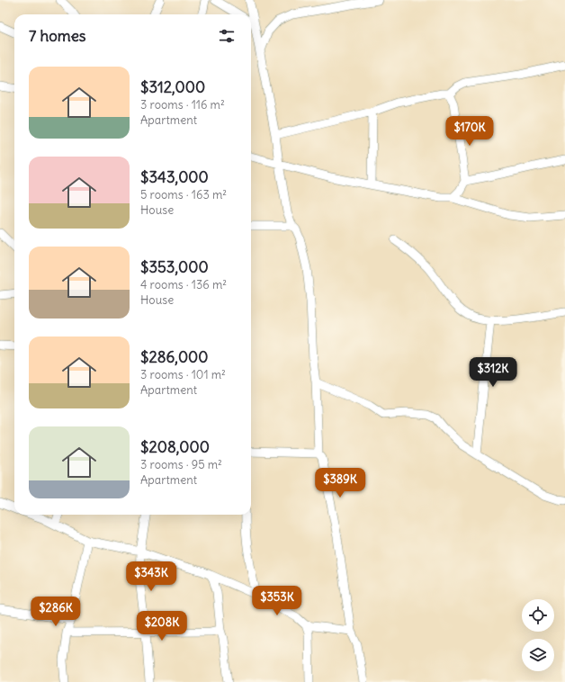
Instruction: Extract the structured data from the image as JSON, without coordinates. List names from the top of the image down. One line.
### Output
{"page":{"heading":"7 homes","list":[{"name":"$312,000","note":"3 rooms · 116 m² · Apartment"},{"name":"$343,000","note":"5 rooms · 163 m² · House"},{"name":"$353,000","note":"4 rooms · 136 m² · House"},{"name":"$286,000","note":"3 rooms · 101 m² · Apartment"},{"name":"$208,000","note":"3 rooms · 95 m² · Apartment"}],"price":["$170K","$312K","$389K","$343K","$353K","$286K","$208K"]}}
